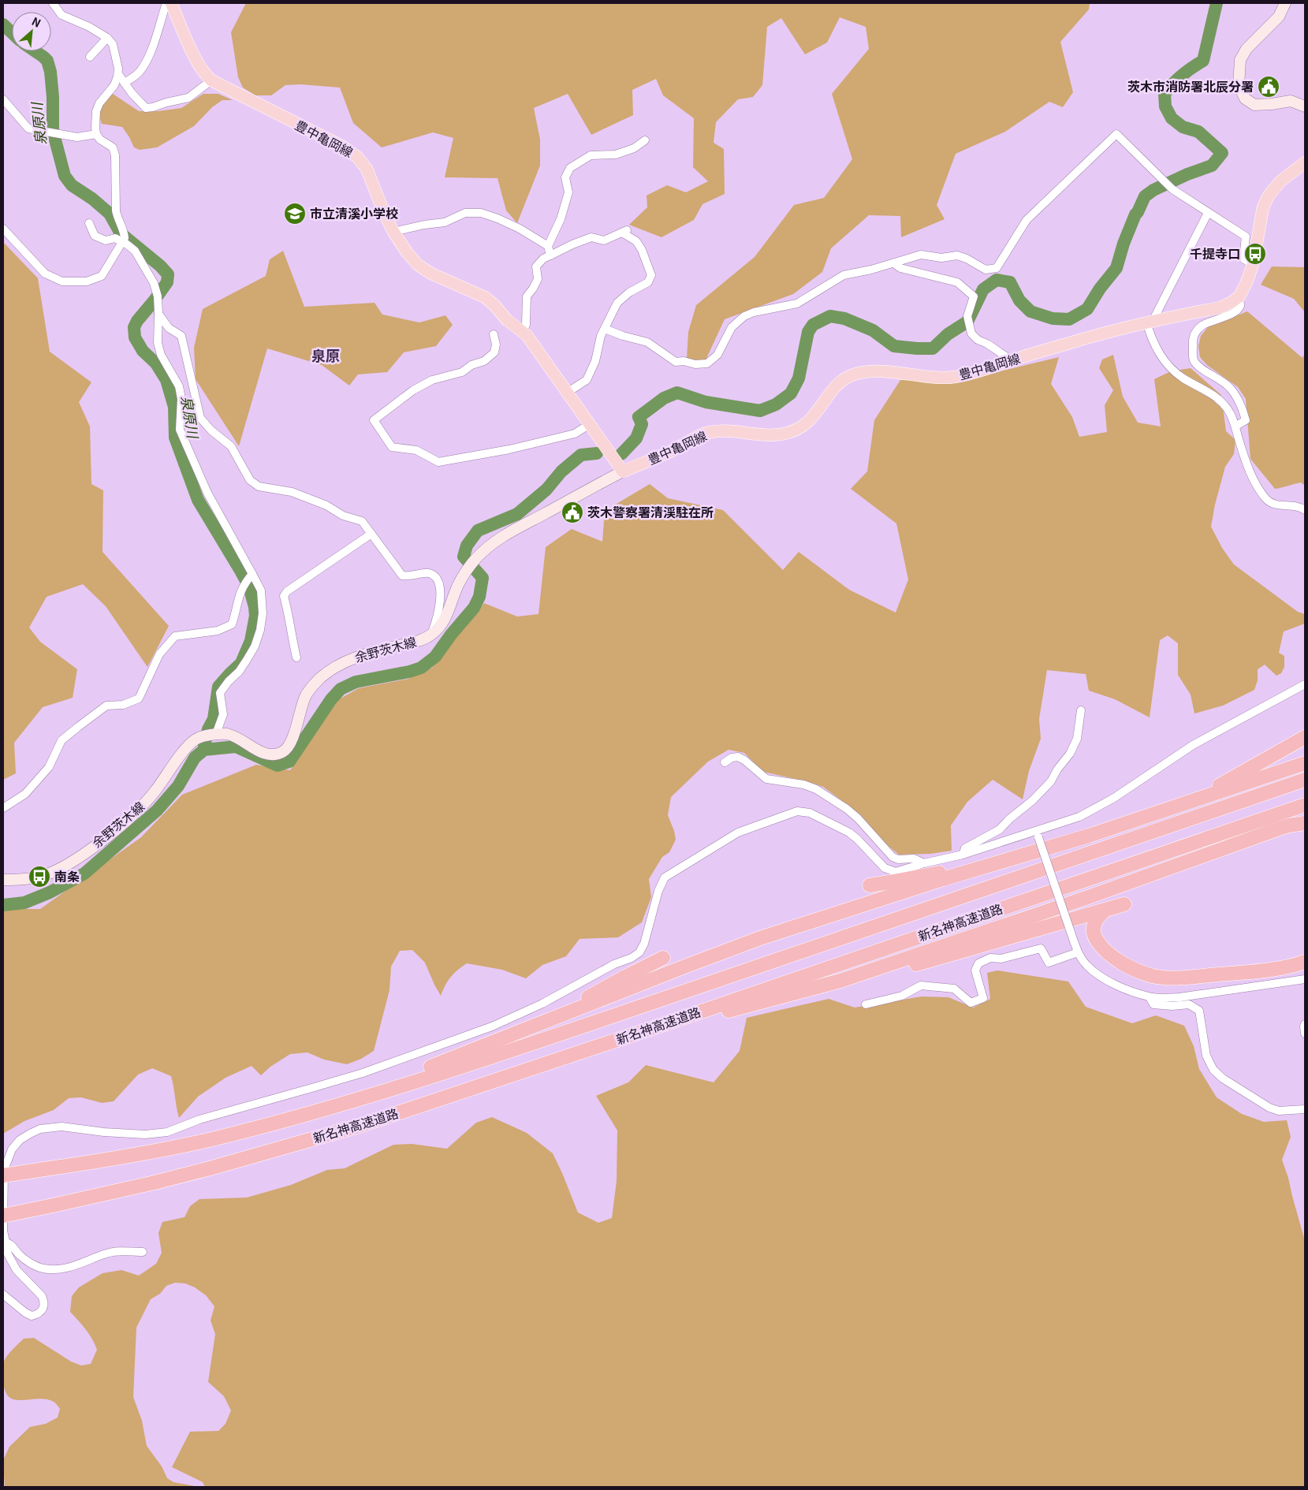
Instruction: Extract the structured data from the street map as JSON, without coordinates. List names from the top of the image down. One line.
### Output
{"streets":{"highway":["新名神高速道路"],"main road":["豊中亀岡線","余野茨木線"]},"crossings":[["豊中亀岡線","余野茨木線"]],"districts":["泉原"],"water":["泉原川"],"places":{"public building":["茨木市消防署北辰分署","茨木警察署清渓駐在所"],"school or university":["市立清溪小学校"],"bus stop":["千提寺口","南条"]},"north":"top right"}
